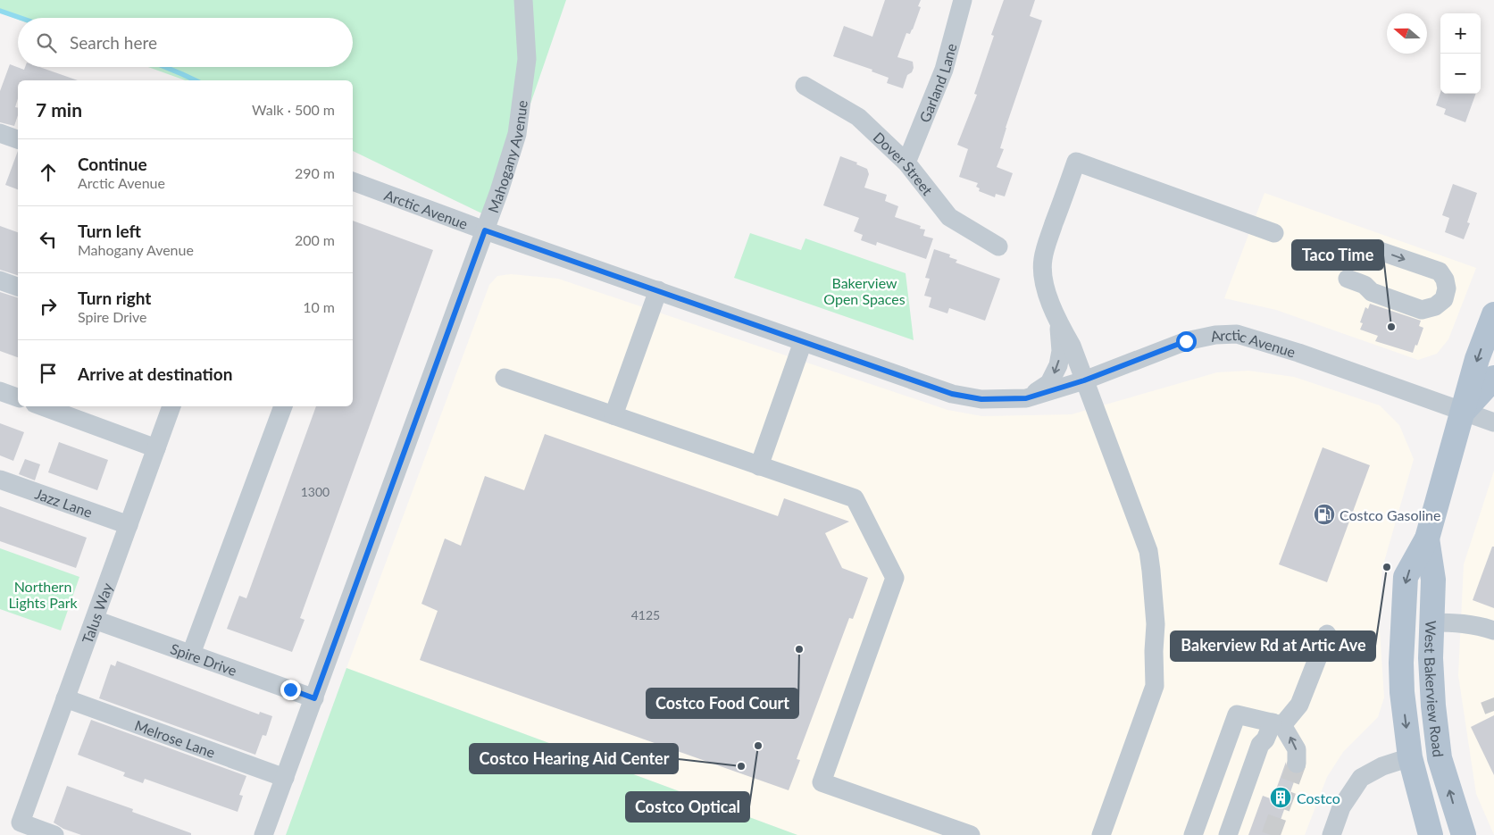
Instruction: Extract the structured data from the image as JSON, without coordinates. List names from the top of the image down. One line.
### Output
{"streets":{"main road":["West Bakerview Road"],"street":["Garland Lane","Mahogany Avenue","Dover Street","Arctic Avenue","Jazz Lane","Talus Way","Spire Drive","Melrose Lane"]},"crossings":[["Garland Lane","Dover Street"],["Mahogany Avenue","Arctic Avenue"],["Mahogany Avenue","Spire Drive"],["Mahogany Avenue","Melrose Lane"],["Arctic Avenue","West Bakerview Road"],["Jazz Lane","Talus Way"],["Talus Way","Spire Drive"],["Talus Way","Melrose Lane"]],"parks":["Bakerview Open Spaces","Northern Lights Park"],"places":{"other":["Taco Time","Bakerview Rd at Artic Ave","Costco Food Court","Costco Optical","Costco Hearing Aid Center"],"fuel station":["Costco Gasoline"],"building":["Costco"]},"house_numbers":["1300","4125"],"north":"left","page":{"map_buttons":["+","−"],"search":"Search here","heading":["7 min","Walk · 500 m"],"list":[["Continue","Arctic Avenue","290 m"],["Turn left","Mahogany Avenue","200 m"],["Turn right","Spire Drive","10 m"],"Arrive at destination"]}}
